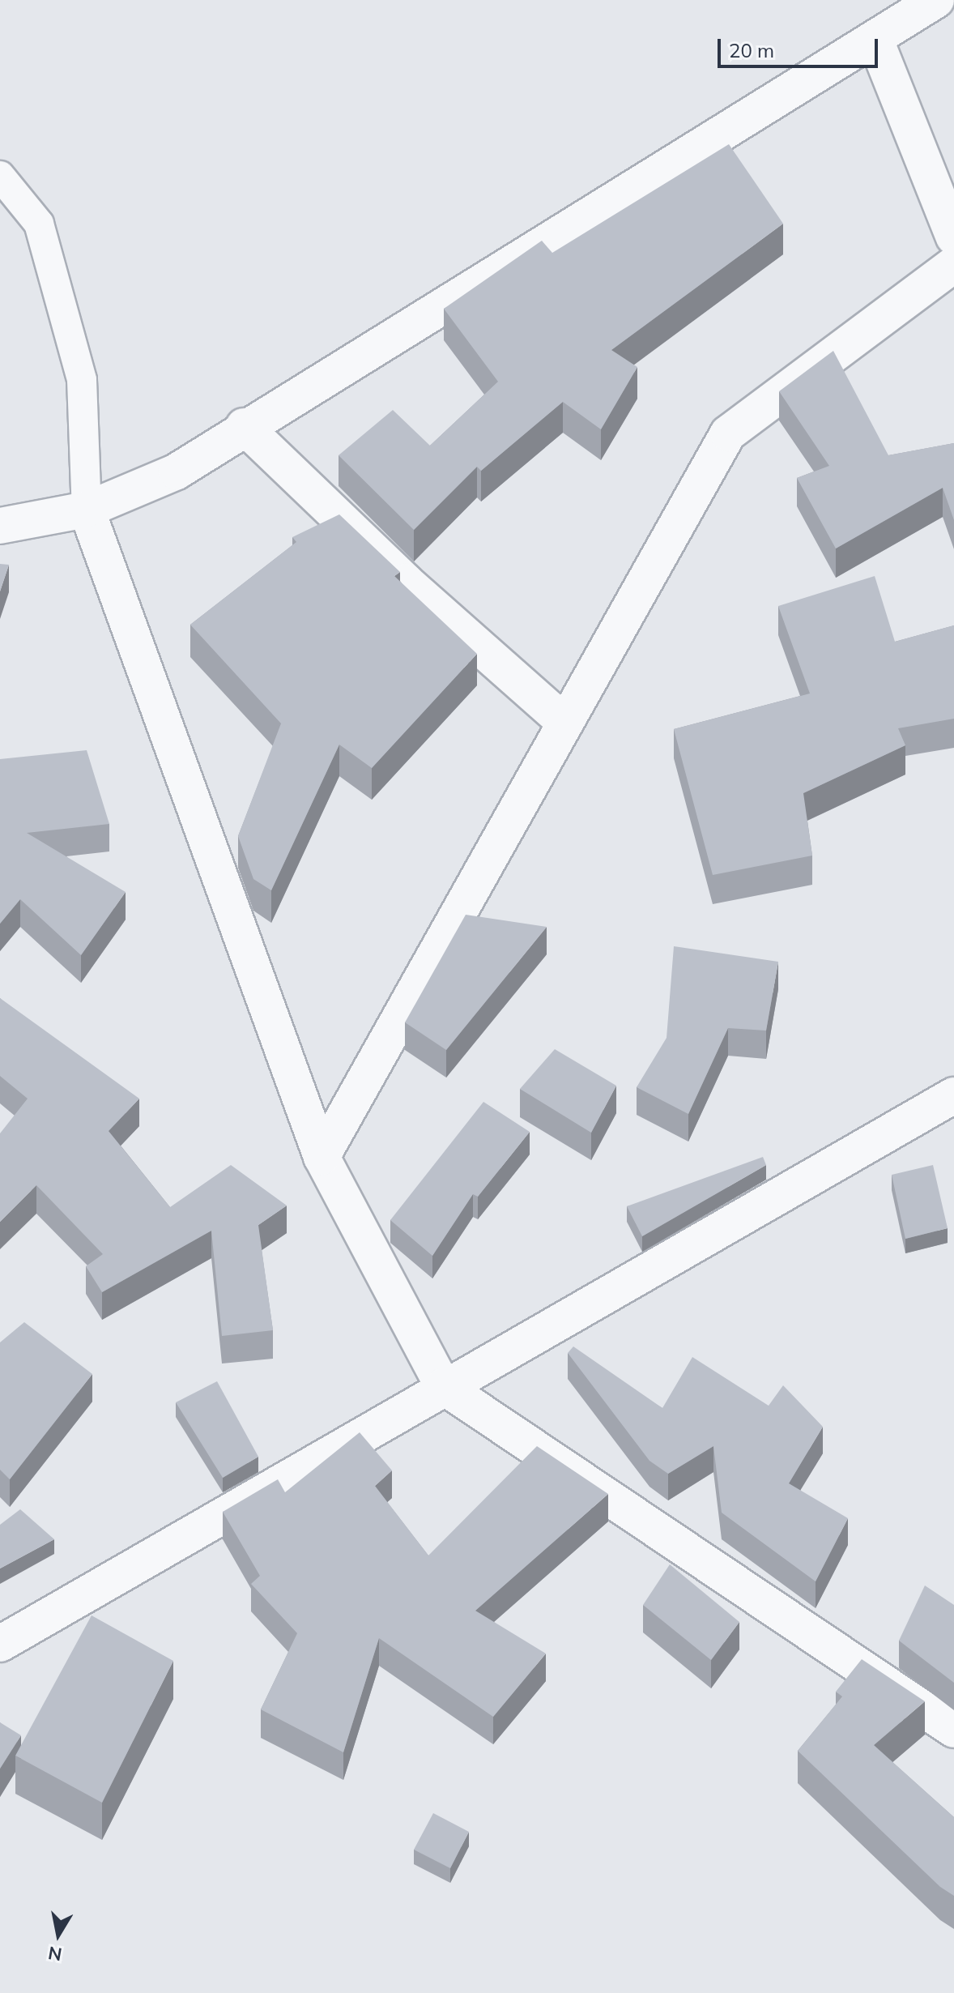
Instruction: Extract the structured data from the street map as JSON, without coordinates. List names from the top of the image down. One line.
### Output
{"scale_bar":"20 m","north":"bottom"}
